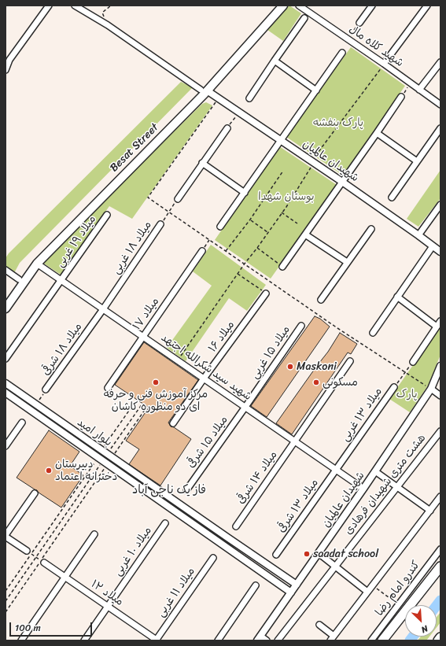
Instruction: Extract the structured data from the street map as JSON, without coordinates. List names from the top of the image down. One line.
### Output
{"streets":{"main road":["Besat Street"],"street":["شهید کلاه مال","شهیدان عالمیان","میلاد ۱۹ غربی","میلاد ۱۸ غربی","میلاد ۱۷","میلاد ۱۶","میلاد ۱۸ شرقی","میلاد ۱۵ غربی","شهید سید شکرالله اجتهد","میلاد ۱۳ غربی","بلوار امید","میلاد ۱۵ شرقی","میلاد ۱۴ شرقی","هشت متری شهیدان فرهادی","میلاد ۱۳ شرقی","میلاد ۱۰ غربی","کندرو امام رضا","میلاد ۱۱ غربی","میلاد ۱۲"]},"crossings":[["Besat Street","شهیدان عالمیان"],["Besat Street","شهید سید شکرالله اجتهد"],["شهیدان عالمیان","شهید سید شکرالله اجتهد"],["شهیدان عالمیان","بلوار امید"],["میلاد ۱۹ غربی","شهید سید شکرالله اجتهد"],["میلاد ۱۸ غربی","میلاد ۱۸ شرقی"],["میلاد ۱۸ غربی","شهید سید شکرالله اجتهد"],["میلاد ۱۷","شهید سید شکرالله اجتهد"],["میلاد ۱۶","شهید سید شکرالله اجتهد"],["میلاد ۱۸ شرقی","شهید سید شکرالله اجتهد"],["میلاد ۱۵ غربی","شهید سید شکرالله اجتهد"],["میلاد ۱۵ غربی","میلاد ۱۵ شرقی"],["شهید سید شکرالله اجتهد","میلاد ۱۳ غربی"],["شهید سید شکرالله اجتهد","میلاد ۱۵ شرقی"],["شهید سید شکرالله اجتهد","میلاد ۱۴ شرقی"],["شهید سید شکرالله اجتهد","میلاد ۱۳ شرقی"],["میلاد ۱۳ غربی","میلاد ۱۳ شرقی"],["میلاد ۱۰ غربی","میلاد ۱۲"],["میلاد ۱۱ غربی","میلاد ۱۲"]],"districts":["فاز یک ناجی آباد"],"parks":["پارک بنفشه","بوستان شهدا","پارک"],"places":["Maskoni","مرکز آموزش فنی و حرفه ای دو منظوره کاشان","مسکونی","دبیرستان دخترانه اعتماد","saadat school"],"scale_bar":"100 m","north":"bottom right"}
